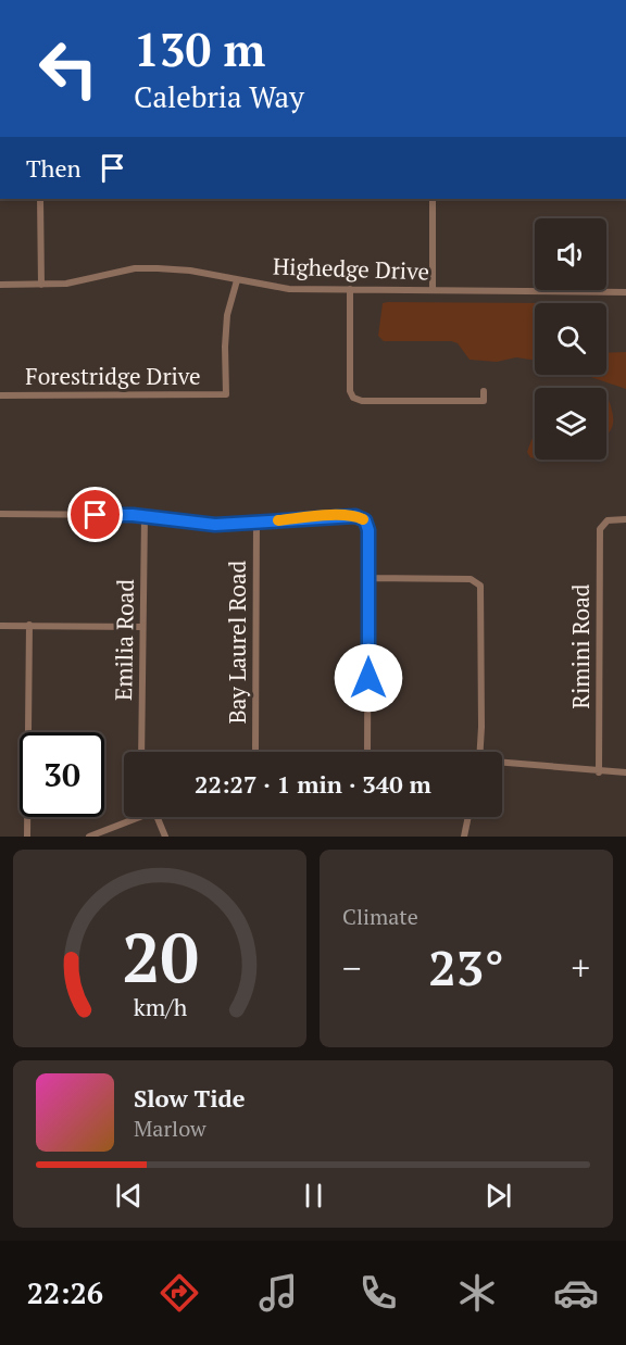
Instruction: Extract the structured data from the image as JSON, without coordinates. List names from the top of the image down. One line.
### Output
{"streets":{"street":["Highedge Drive","Forestridge Drive","Emilia Road","Bay Laurel Road","Rimini Road"]},"crossings":[["Highedge Drive","Forestridge Drive"]],"page":{"turn":["130 m","Calebria Way"],"then":"Then","limit":"30","trip":"22:27 · 1 min · 340 m","tile":"Climate","heat":["−","23°","+"],"song":["Slow Tide","Marlow"],"tabs":"22:26","gauge":["20","km/h"]}}
